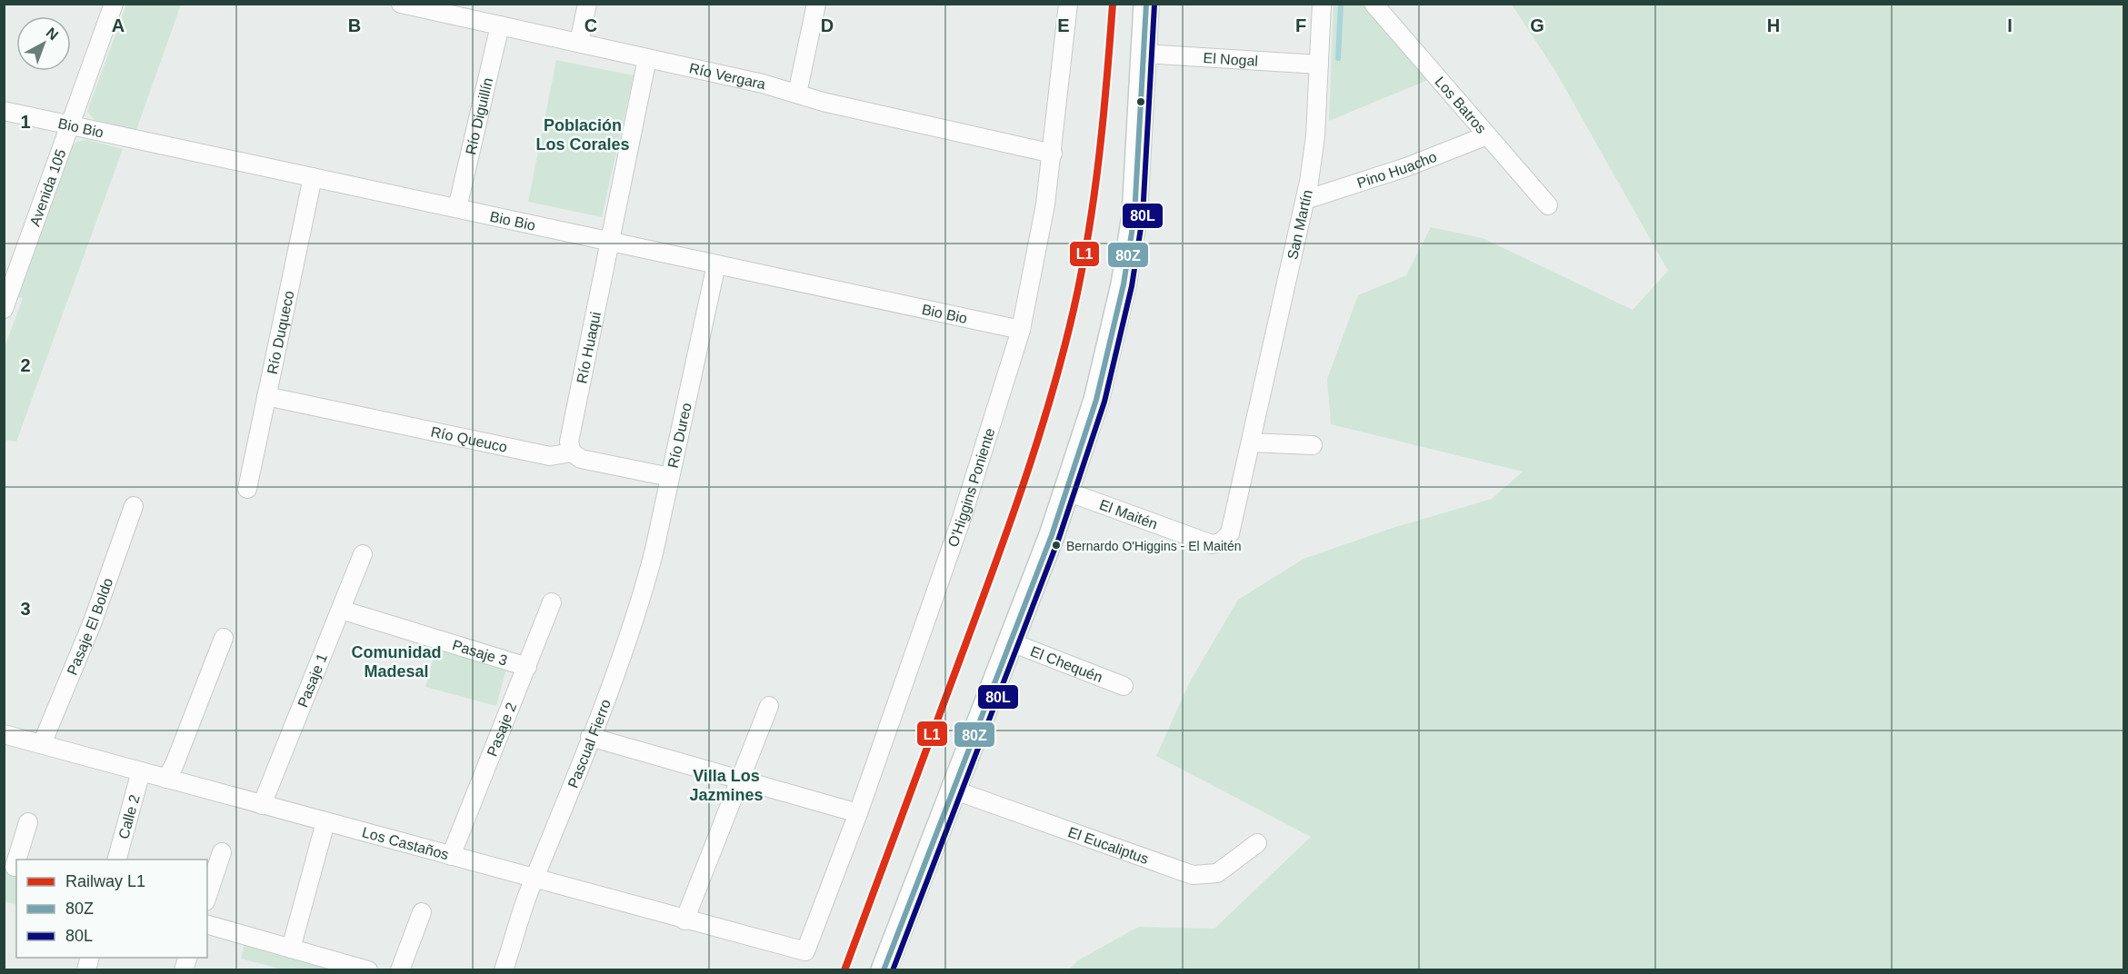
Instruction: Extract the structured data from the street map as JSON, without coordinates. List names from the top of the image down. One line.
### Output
{"streets":{"street":["El Nogal","Río Vergara","Los Batros","Río Diguillín","Bio Bio","Pino Huacho","Avenida 105","San Martín","Río Duqueco","Río Huaqui","Río Dureo","Río Queuco","O'Higgins Poniente","El Maitén","Pasaje El Boldo","Pasaje 3","El Chequén","Pasaje 1","Pasaje 2","Pascual Fierro","Calle 2","Los Castaños","El Eucaliptus"]},"crossings":[["El Nogal","San Martín"],["Río Vergara","Río Diguillín"],["Río Vergara","Río Huaqui"],["Río Vergara","O'Higgins Poniente"],["Los Batros","Pino Huacho"],["Río Diguillín","Bio Bio"],["Bio Bio","Avenida 105"],["Bio Bio","Río Duqueco"],["Bio Bio","Río Huaqui"],["Bio Bio","Río Dureo"],["Bio Bio","O'Higgins Poniente"],["Pino Huacho","San Martín"],["San Martín","El Maitén"],["Río Duqueco","Río Queuco"],["Río Huaqui","Río Queuco"],["Río Dureo","Río Queuco"],["Río Dureo","Pascual Fierro"],["O'Higgins Poniente","Los Castaños"],["Pasaje El Boldo","Los Castaños"],["Pasaje 3","Pasaje 1"],["Pasaje 3","Pasaje 2"],["Pasaje 1","Los Castaños"],["Pasaje 2","Los Castaños"],["Pascual Fierro","Los Castaños"],["Calle 2","Los Castaños"]],"districts":["Población Los Corales","Comunidad Madesal","Villa Los Jazmines"],"places":["Bernardo O'Higgins - El Maitén"],"lines":["rail line L1","transit line 80Z","transit line 80L"],"legend":["Railway L1","80Z","80L"],"north":"top right","grid":{"columns":["A","B","C","D","E","F","G","H","I"],"rows":["1","2","3"]}}
